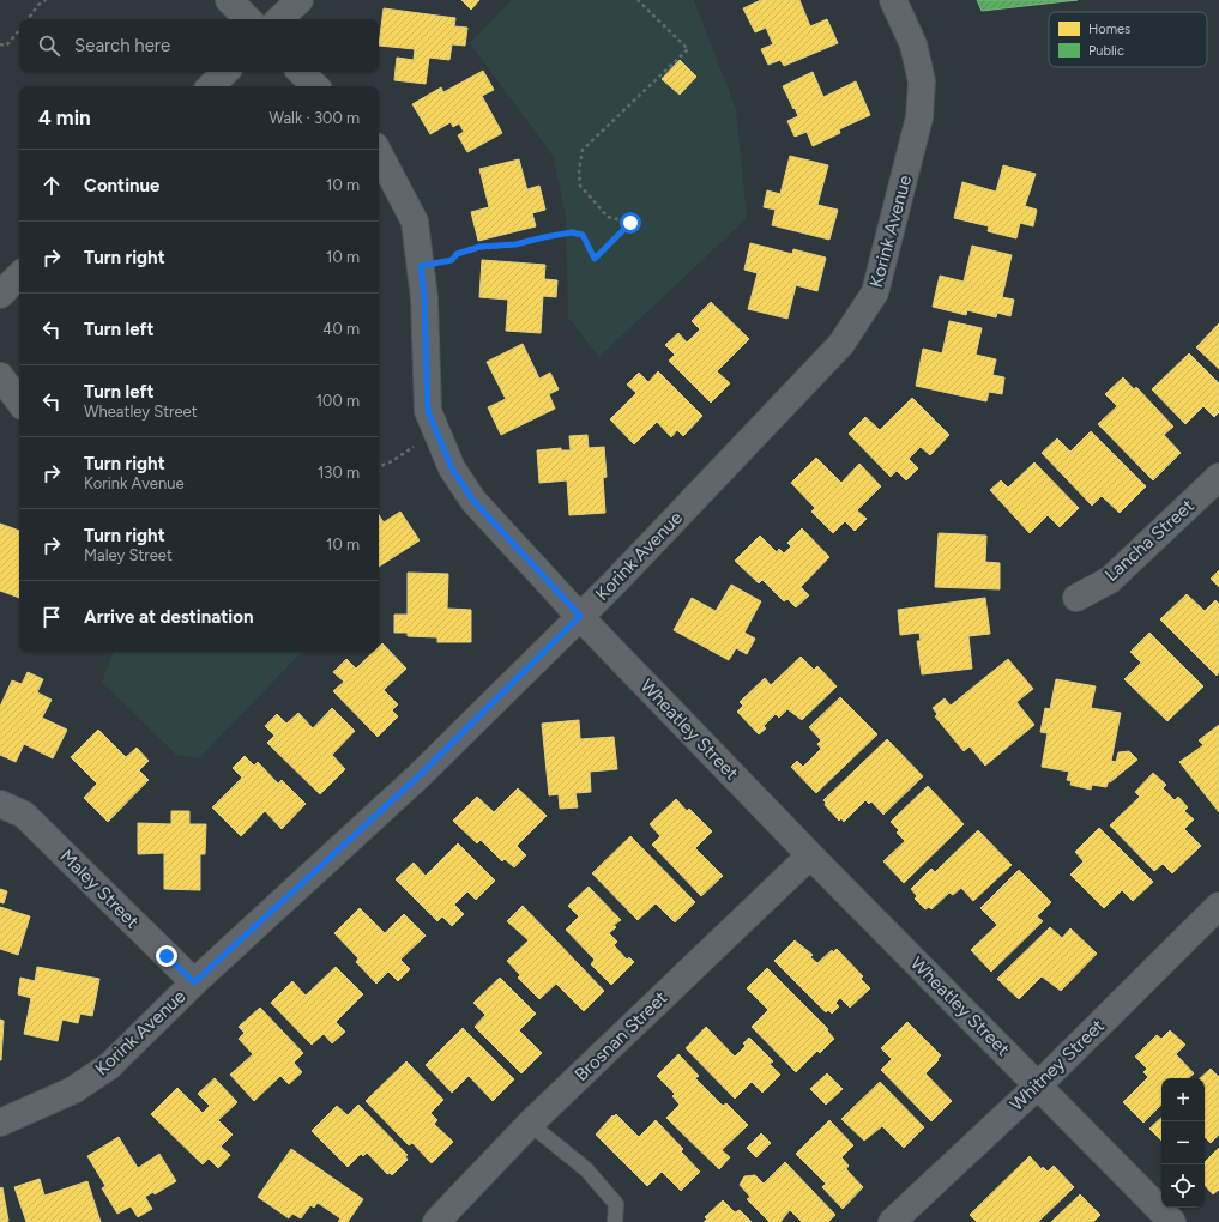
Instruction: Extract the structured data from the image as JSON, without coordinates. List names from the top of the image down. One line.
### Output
{"streets":{"street":["Korink Avenue","Lancha Street","Wheatley Street","Maley Street","Brosnan Street","Whitney Street"]},"crossings":[["Korink Avenue","Wheatley Street"],["Korink Avenue","Maley Street"],["Wheatley Street","Brosnan Street"],["Wheatley Street","Whitney Street"]],"legend":["Homes","Public"],"page":{"search":"Search here","heading":["4 min","Walk · 300 m"],"list":[["Continue","10 m"],["Turn right","10 m"],["Turn left","40 m"],["Turn left","Wheatley Street","100 m"],["Turn right","Korink Avenue","130 m"],["Turn right","Maley Street","10 m"],"Arrive at destination"],"map_buttons":["+","−"]}}
